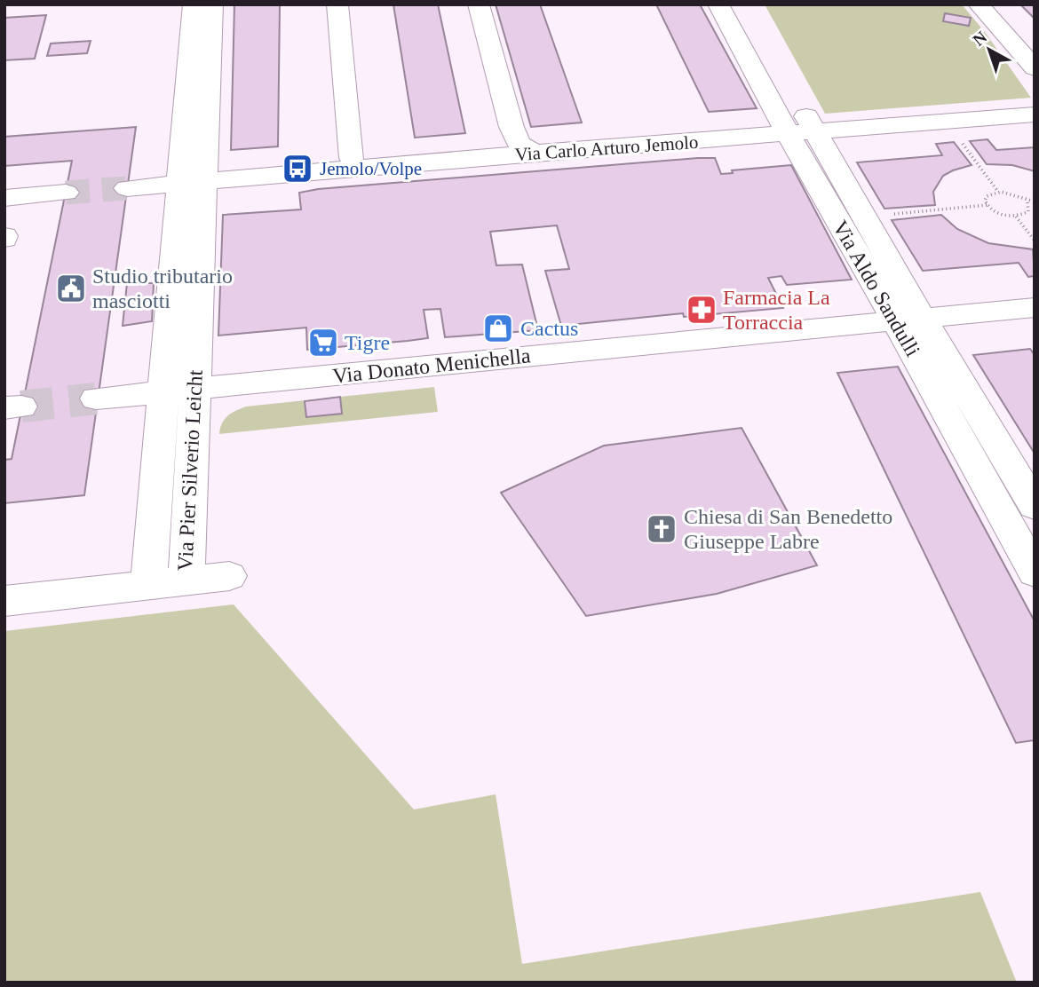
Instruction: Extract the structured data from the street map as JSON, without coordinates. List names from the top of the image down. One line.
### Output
{"streets":{"street":["Via Carlo Arturo Jemolo","Via Aldo Sandulli","Via Donato Menichella","Via Pier Silverio Leicht"]},"crossings":[["Via Carlo Arturo Jemolo","Via Aldo Sandulli"],["Via Carlo Arturo Jemolo","Via Pier Silverio Leicht"],["Via Aldo Sandulli","Via Donato Menichella"],["Via Donato Menichella","Via Pier Silverio Leicht"]],"places":{"bus stop":["Jemolo/Volpe"],"public building":["Studio tributario masciotti"],"pharmacy":["Farmacia La Torraccia"],"shop":["Cactus"],"supermarket":["Tigre"],"church":["Chiesa di San Benedetto Giuseppe Labre"]},"north":"top left"}
